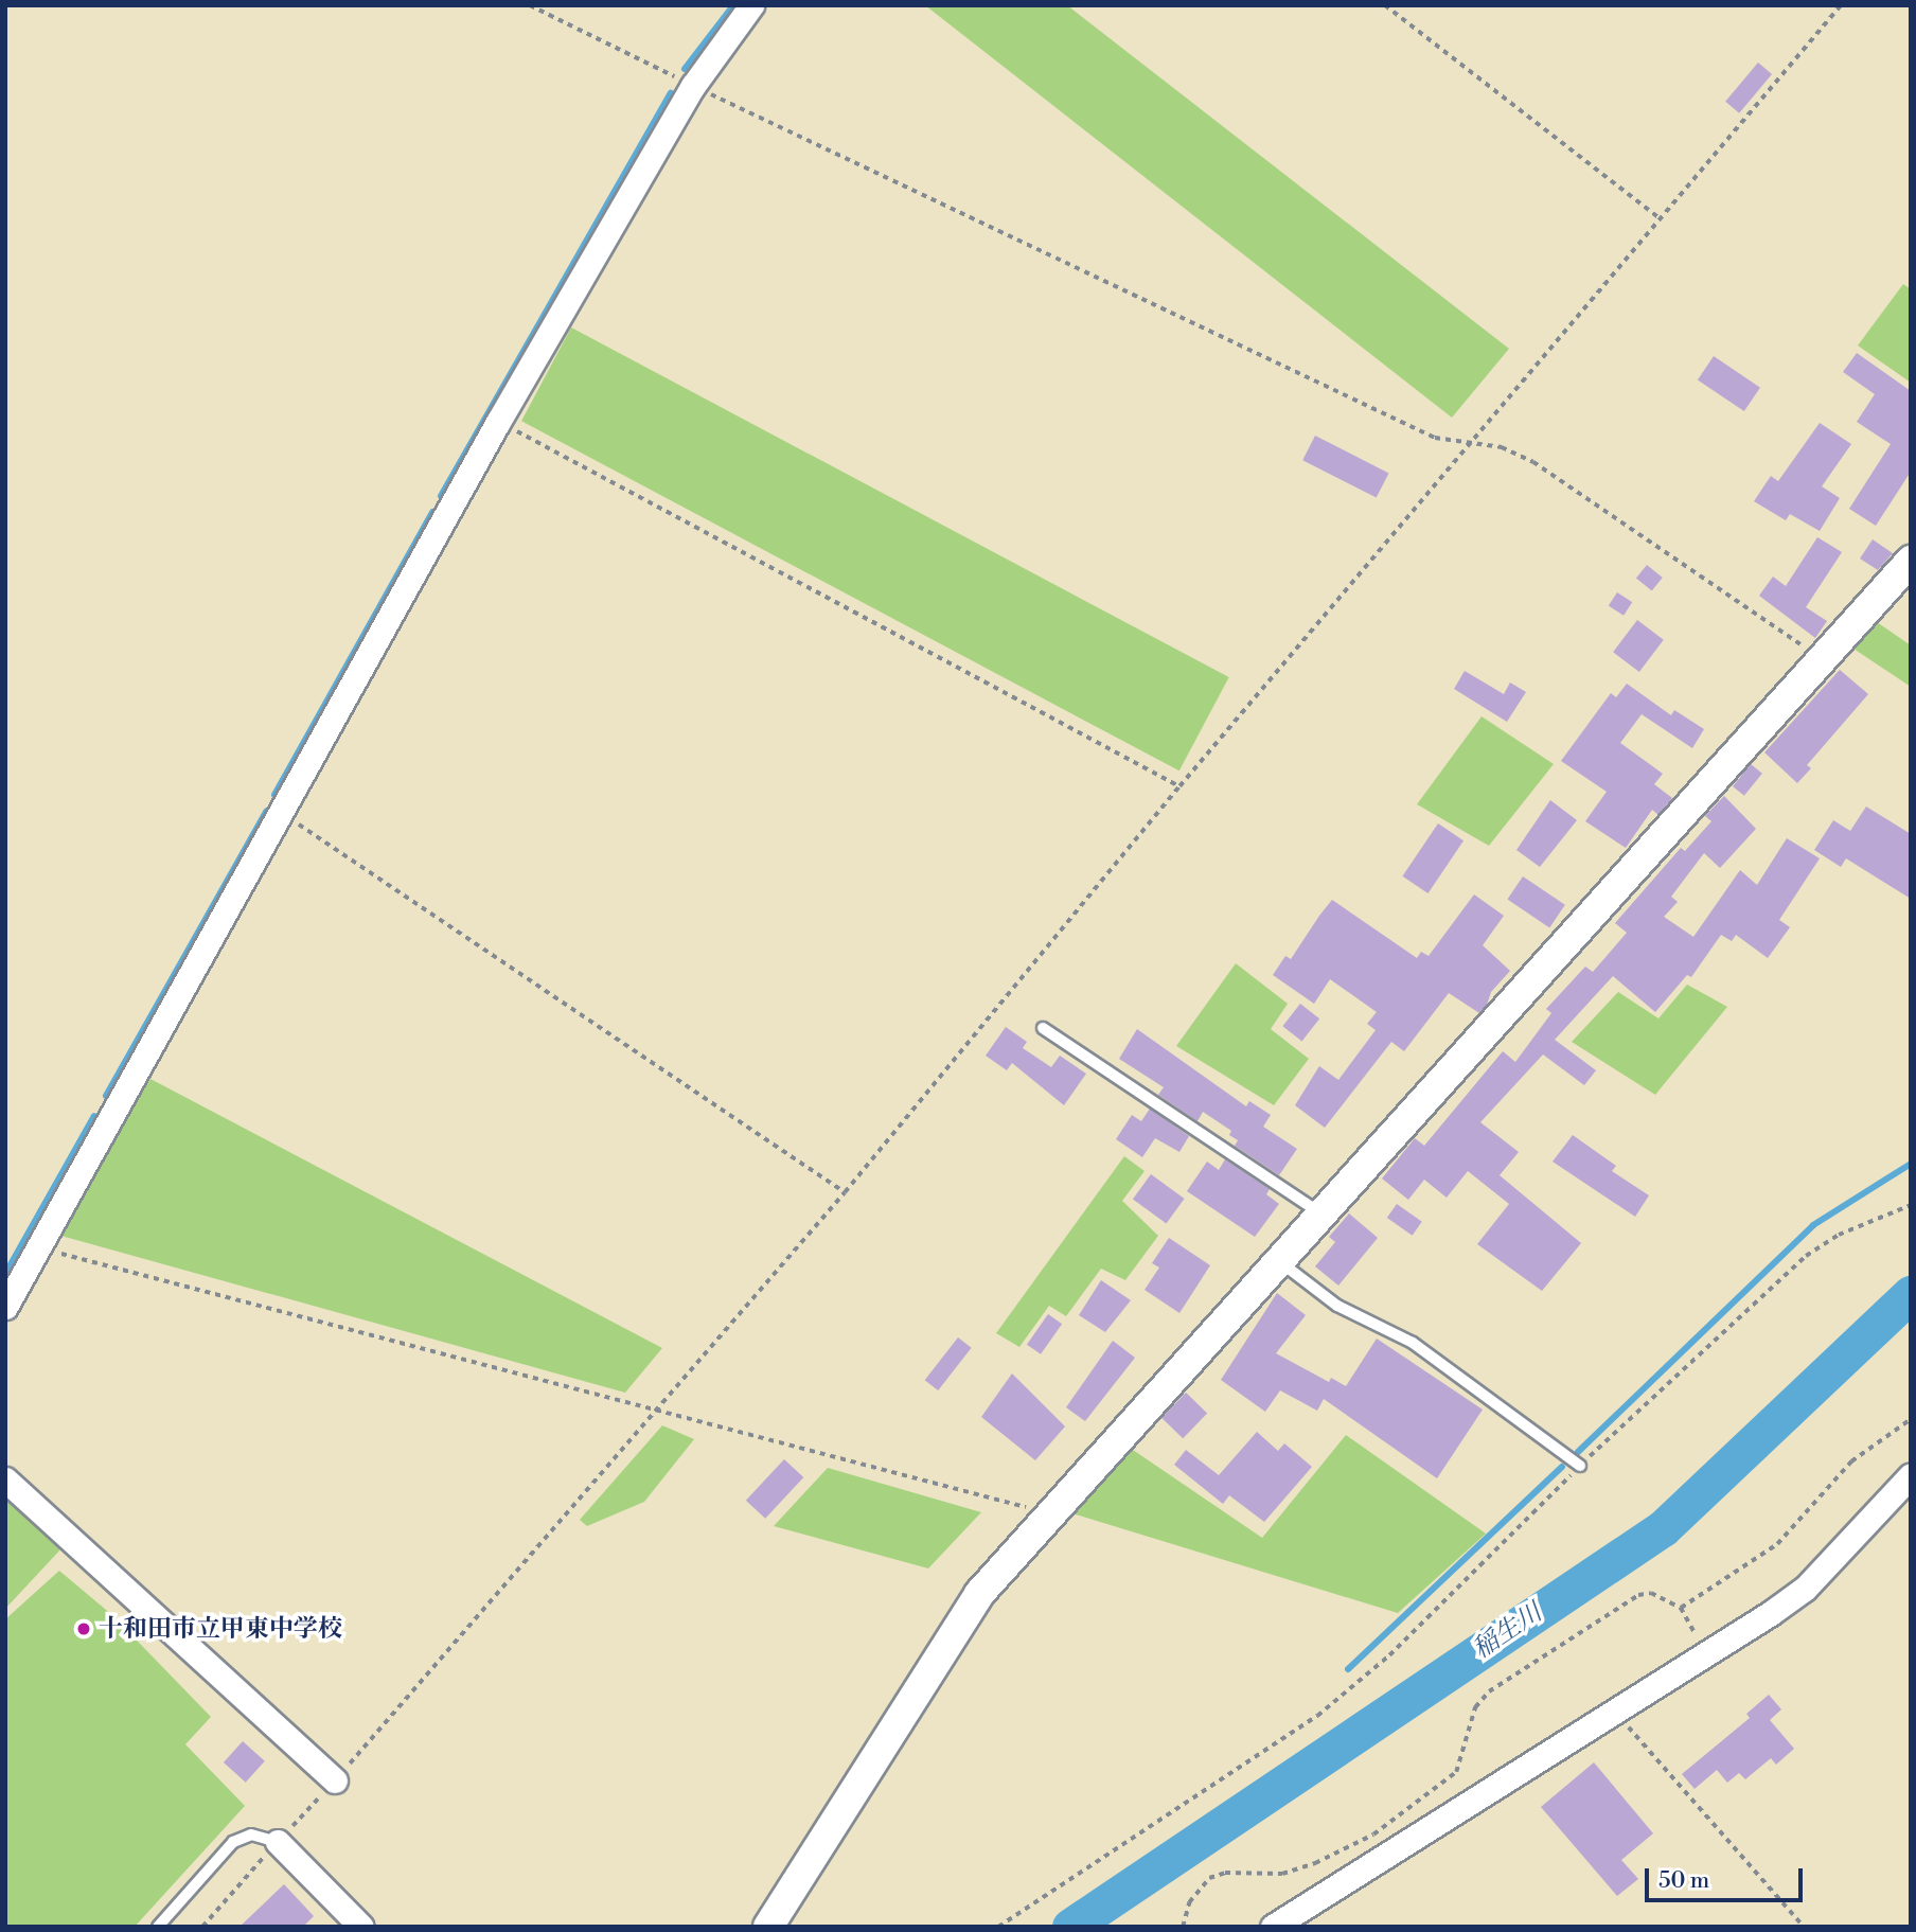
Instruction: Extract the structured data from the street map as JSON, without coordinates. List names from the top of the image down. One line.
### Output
{"water":["稲生川"],"places":["十和田市立甲東中学校"],"scale_bar":"50 m"}
